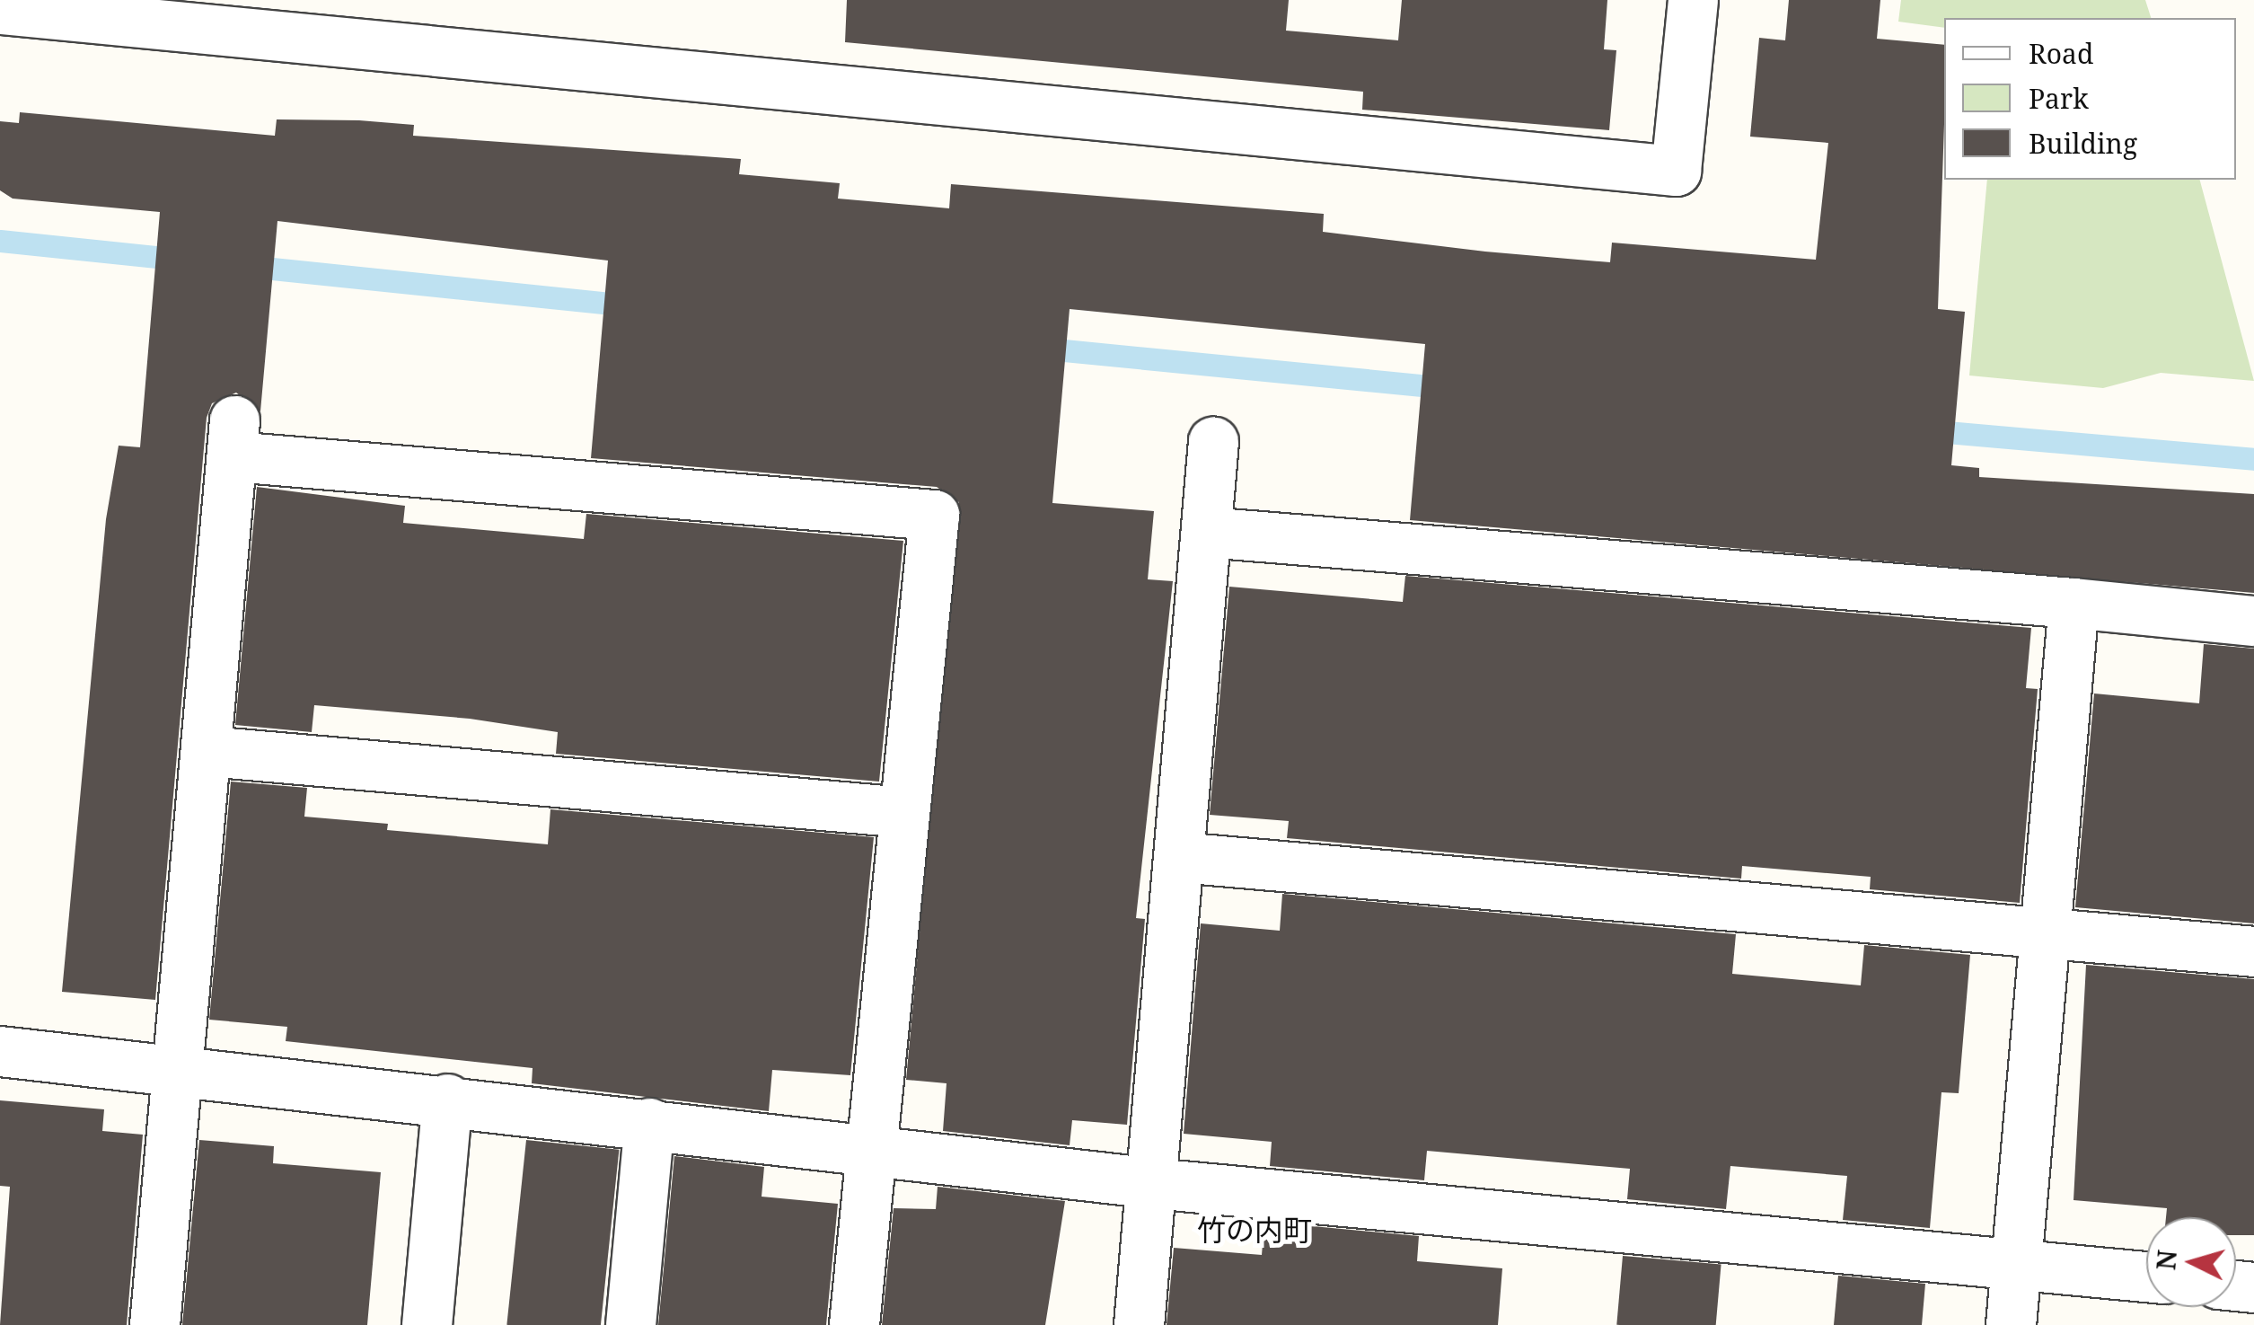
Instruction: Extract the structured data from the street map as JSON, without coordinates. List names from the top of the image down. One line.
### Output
{"districts":["竹の内町"],"legend":["Road","Park","Building"],"north":"left"}
